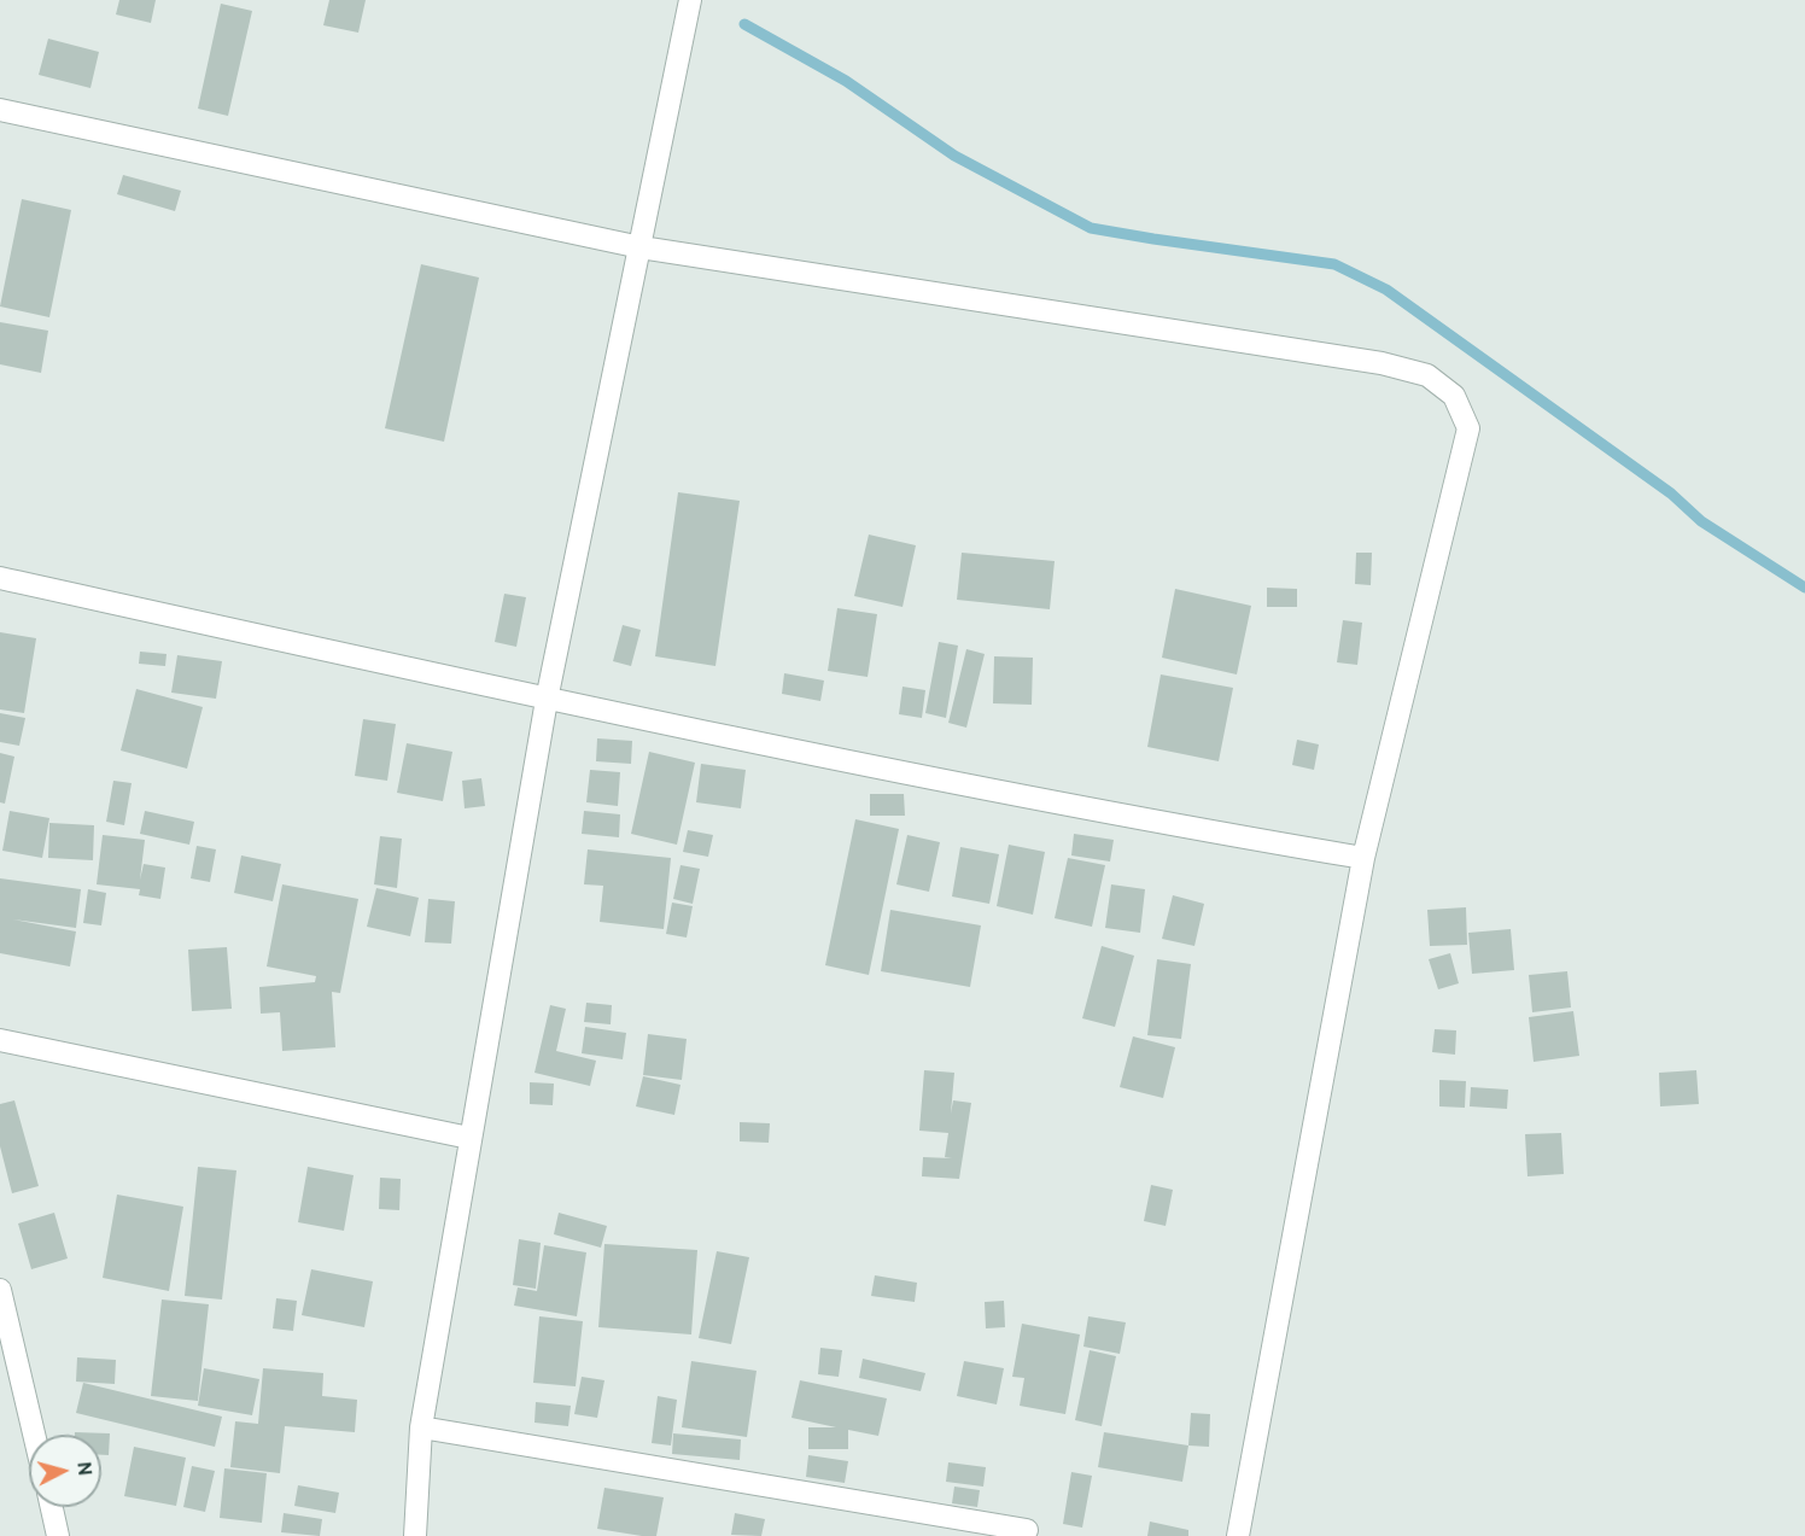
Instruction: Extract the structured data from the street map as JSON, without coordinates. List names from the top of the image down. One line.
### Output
{"north":"right"}
